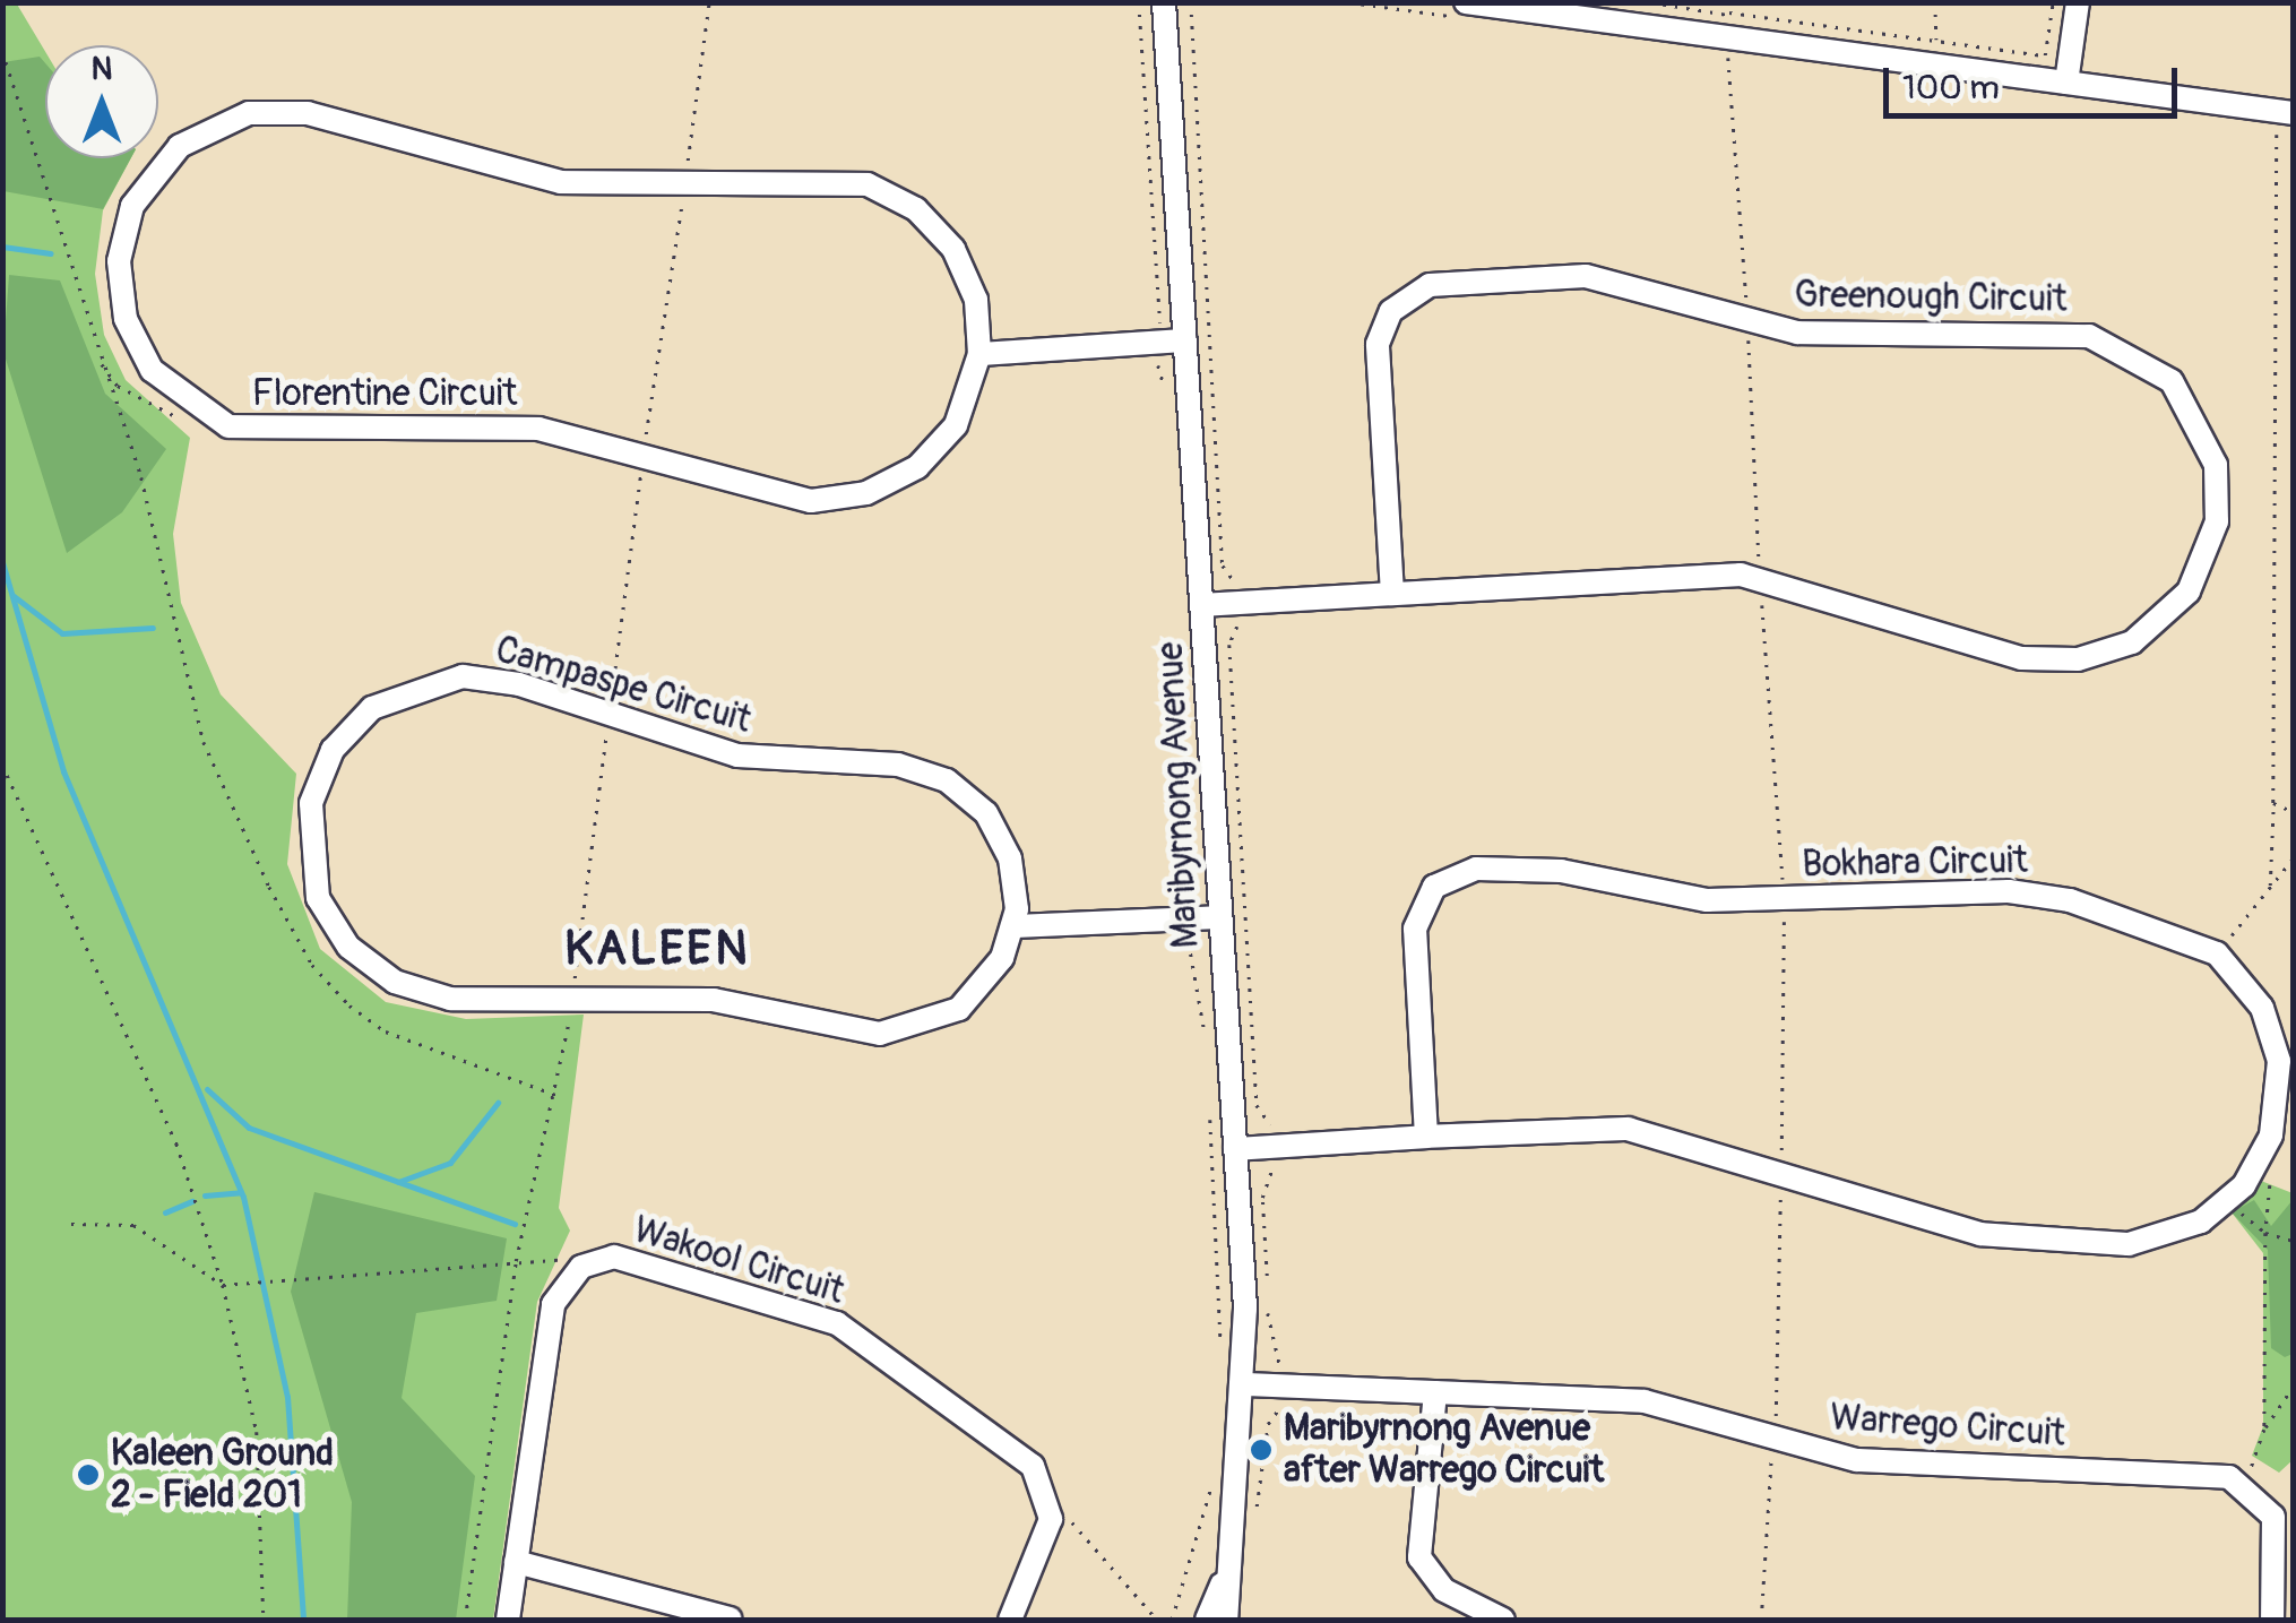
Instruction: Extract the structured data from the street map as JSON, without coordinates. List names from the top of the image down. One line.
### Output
{"streets":{"street":["Greenough Circuit","Florentine Circuit","Campaspe Circuit","Maribyrnong Avenue","Bokhara Circuit","Wakool Circuit","Warrego Circuit"]},"crossings":[["Greenough Circuit","Maribyrnong Avenue"],["Maribyrnong Avenue","Bokhara Circuit"],["Maribyrnong Avenue","Warrego Circuit"]],"districts":["KALEEN"],"places":["Maribyrnong Avenue after Warrego Circuit","Kaleen Ground 2 - Field 201"],"scale_bar":"100 m","north":"top"}
